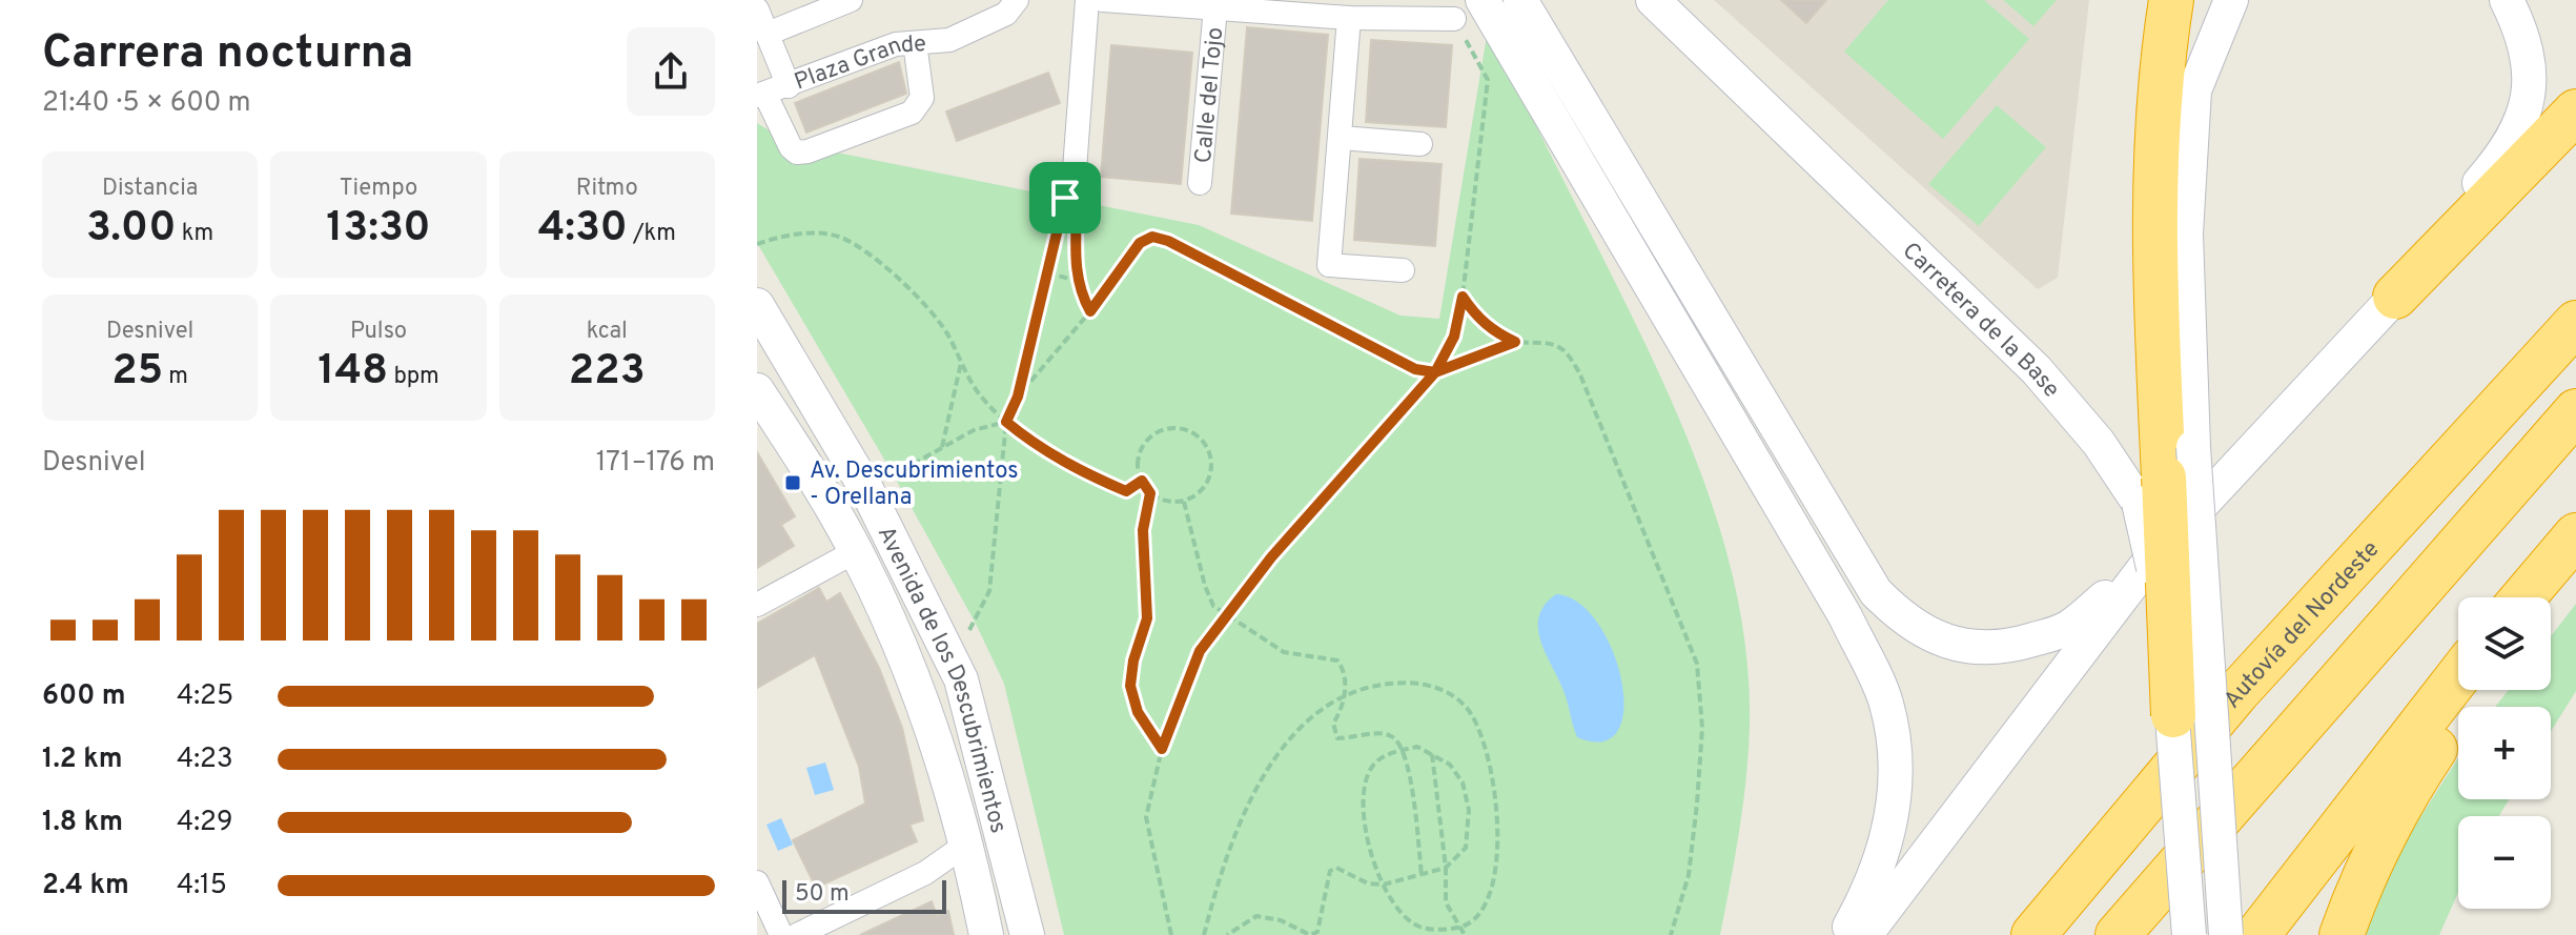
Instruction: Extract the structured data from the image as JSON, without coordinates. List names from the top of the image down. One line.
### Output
{"streets":{"highway":["Autovía del Nordeste"],"street":["Plaza Grande","Calle del Tojo","Carretera de la Base","Avenida de los Descubrimientos"]},"places":{"transit":["Av. Descubrimientos - Orellana"]},"scale_bar":"50 m","page":{"heading":["Carrera nocturna","21:40 · 5 × 600 m"],"stats":[["Distancia","3.00 km"],["Tiempo","13:30"],["Ritmo","4:30 /km"],["Desnivel","25 m"],["Pulso","148 bpm"],["kcal","223"]],"chart":["Desnivel","171–176 m"],"map_buttons":["+","−"],"list":[{"name":"600 m","note":"4:25"},{"name":"1.2 km","note":"4:23"},{"name":"1.8 km","note":"4:29"},{"name":"2.4 km","note":"4:15"}],"scale":"50 m"}}
